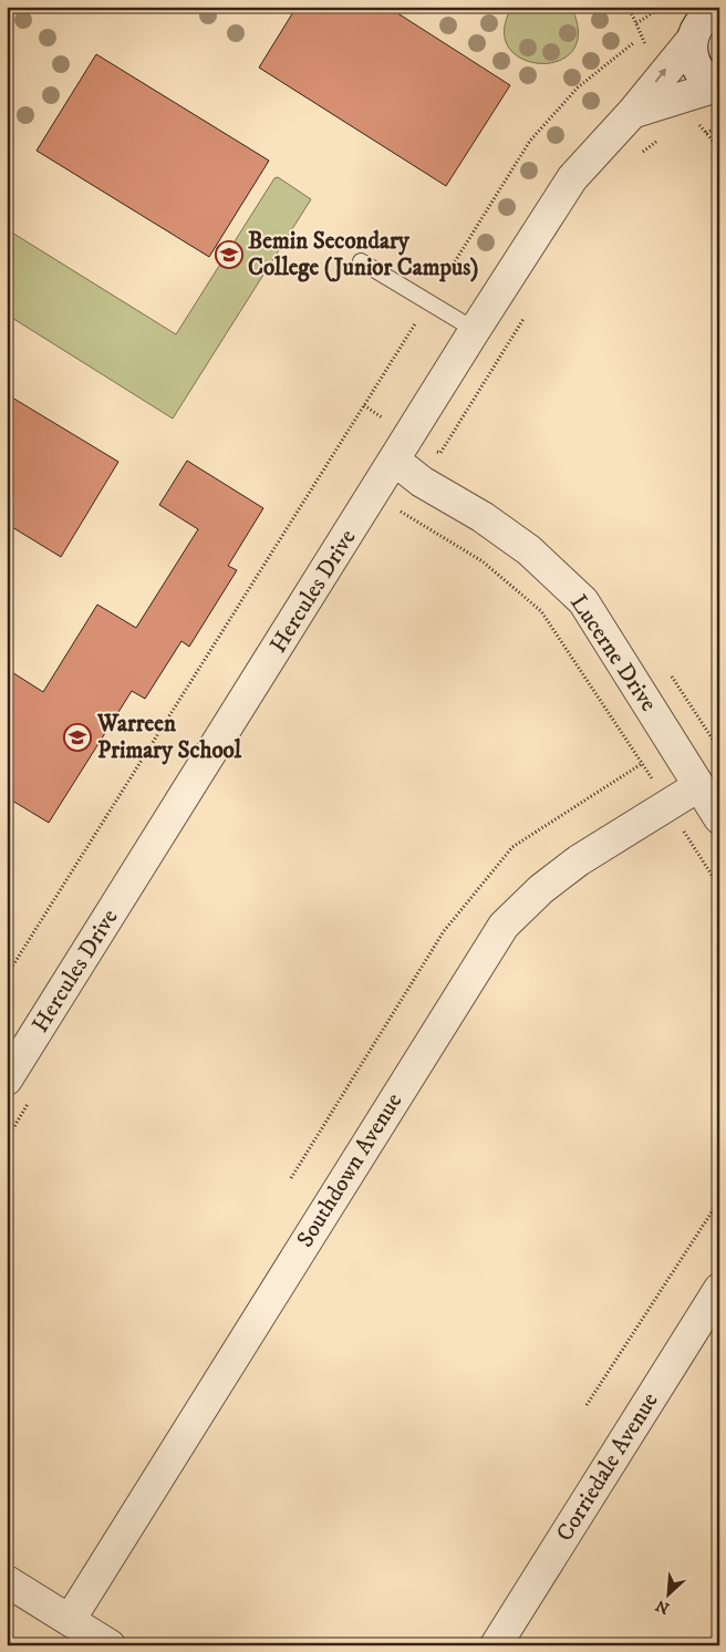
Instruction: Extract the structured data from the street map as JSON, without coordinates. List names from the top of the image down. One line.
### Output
{"streets":{"street":["Hercules Drive","Lucerne Drive","Southdown Avenue","Corriedale Avenue"]},"crossings":[["Hercules Drive","Lucerne Drive"],["Lucerne Drive","Southdown Avenue"]],"places":{"school or university":["Bemin Secondary College (Junior Campus)","Warreen Primary School"]},"north":"bottom left"}
